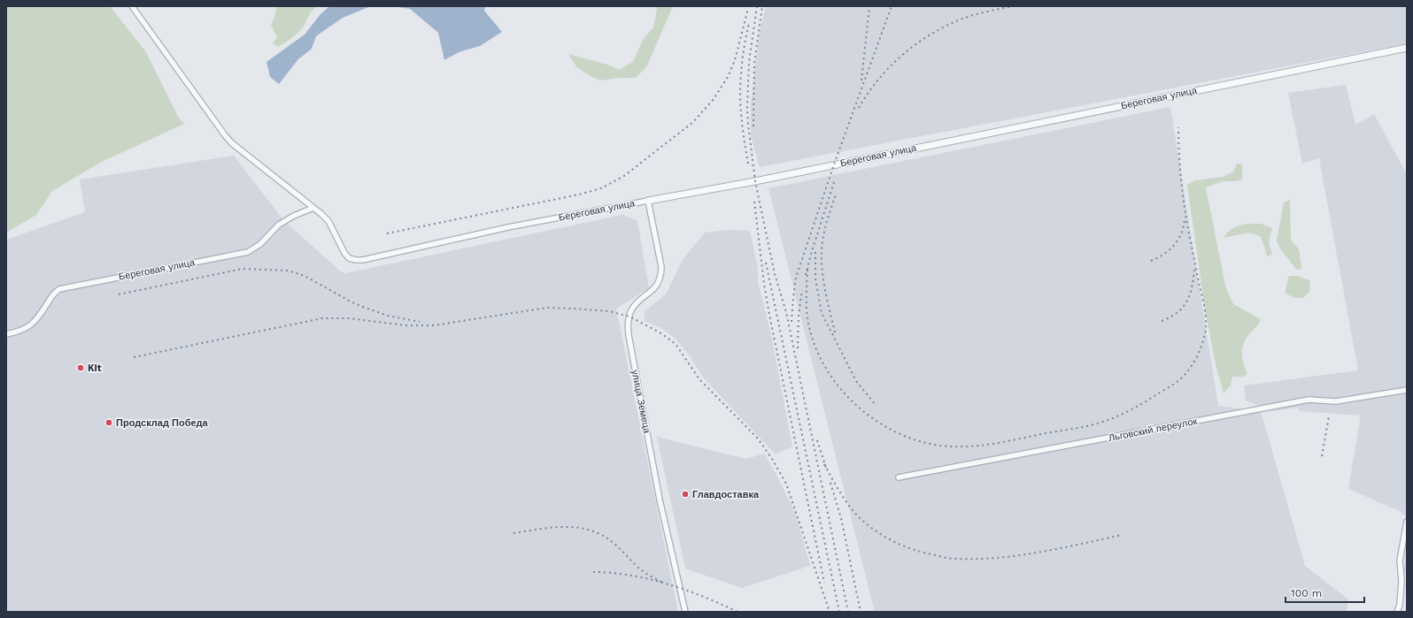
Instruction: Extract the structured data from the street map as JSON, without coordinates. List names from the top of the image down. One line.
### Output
{"streets":{"street":["Береговая улица","улица Земеца","Льговский переулок"]},"crossings":[["Береговая улица","улица Земеца"]],"places":["Kit","Продсклад Победа","Главдоставка"],"scale_bar":"100 m"}
